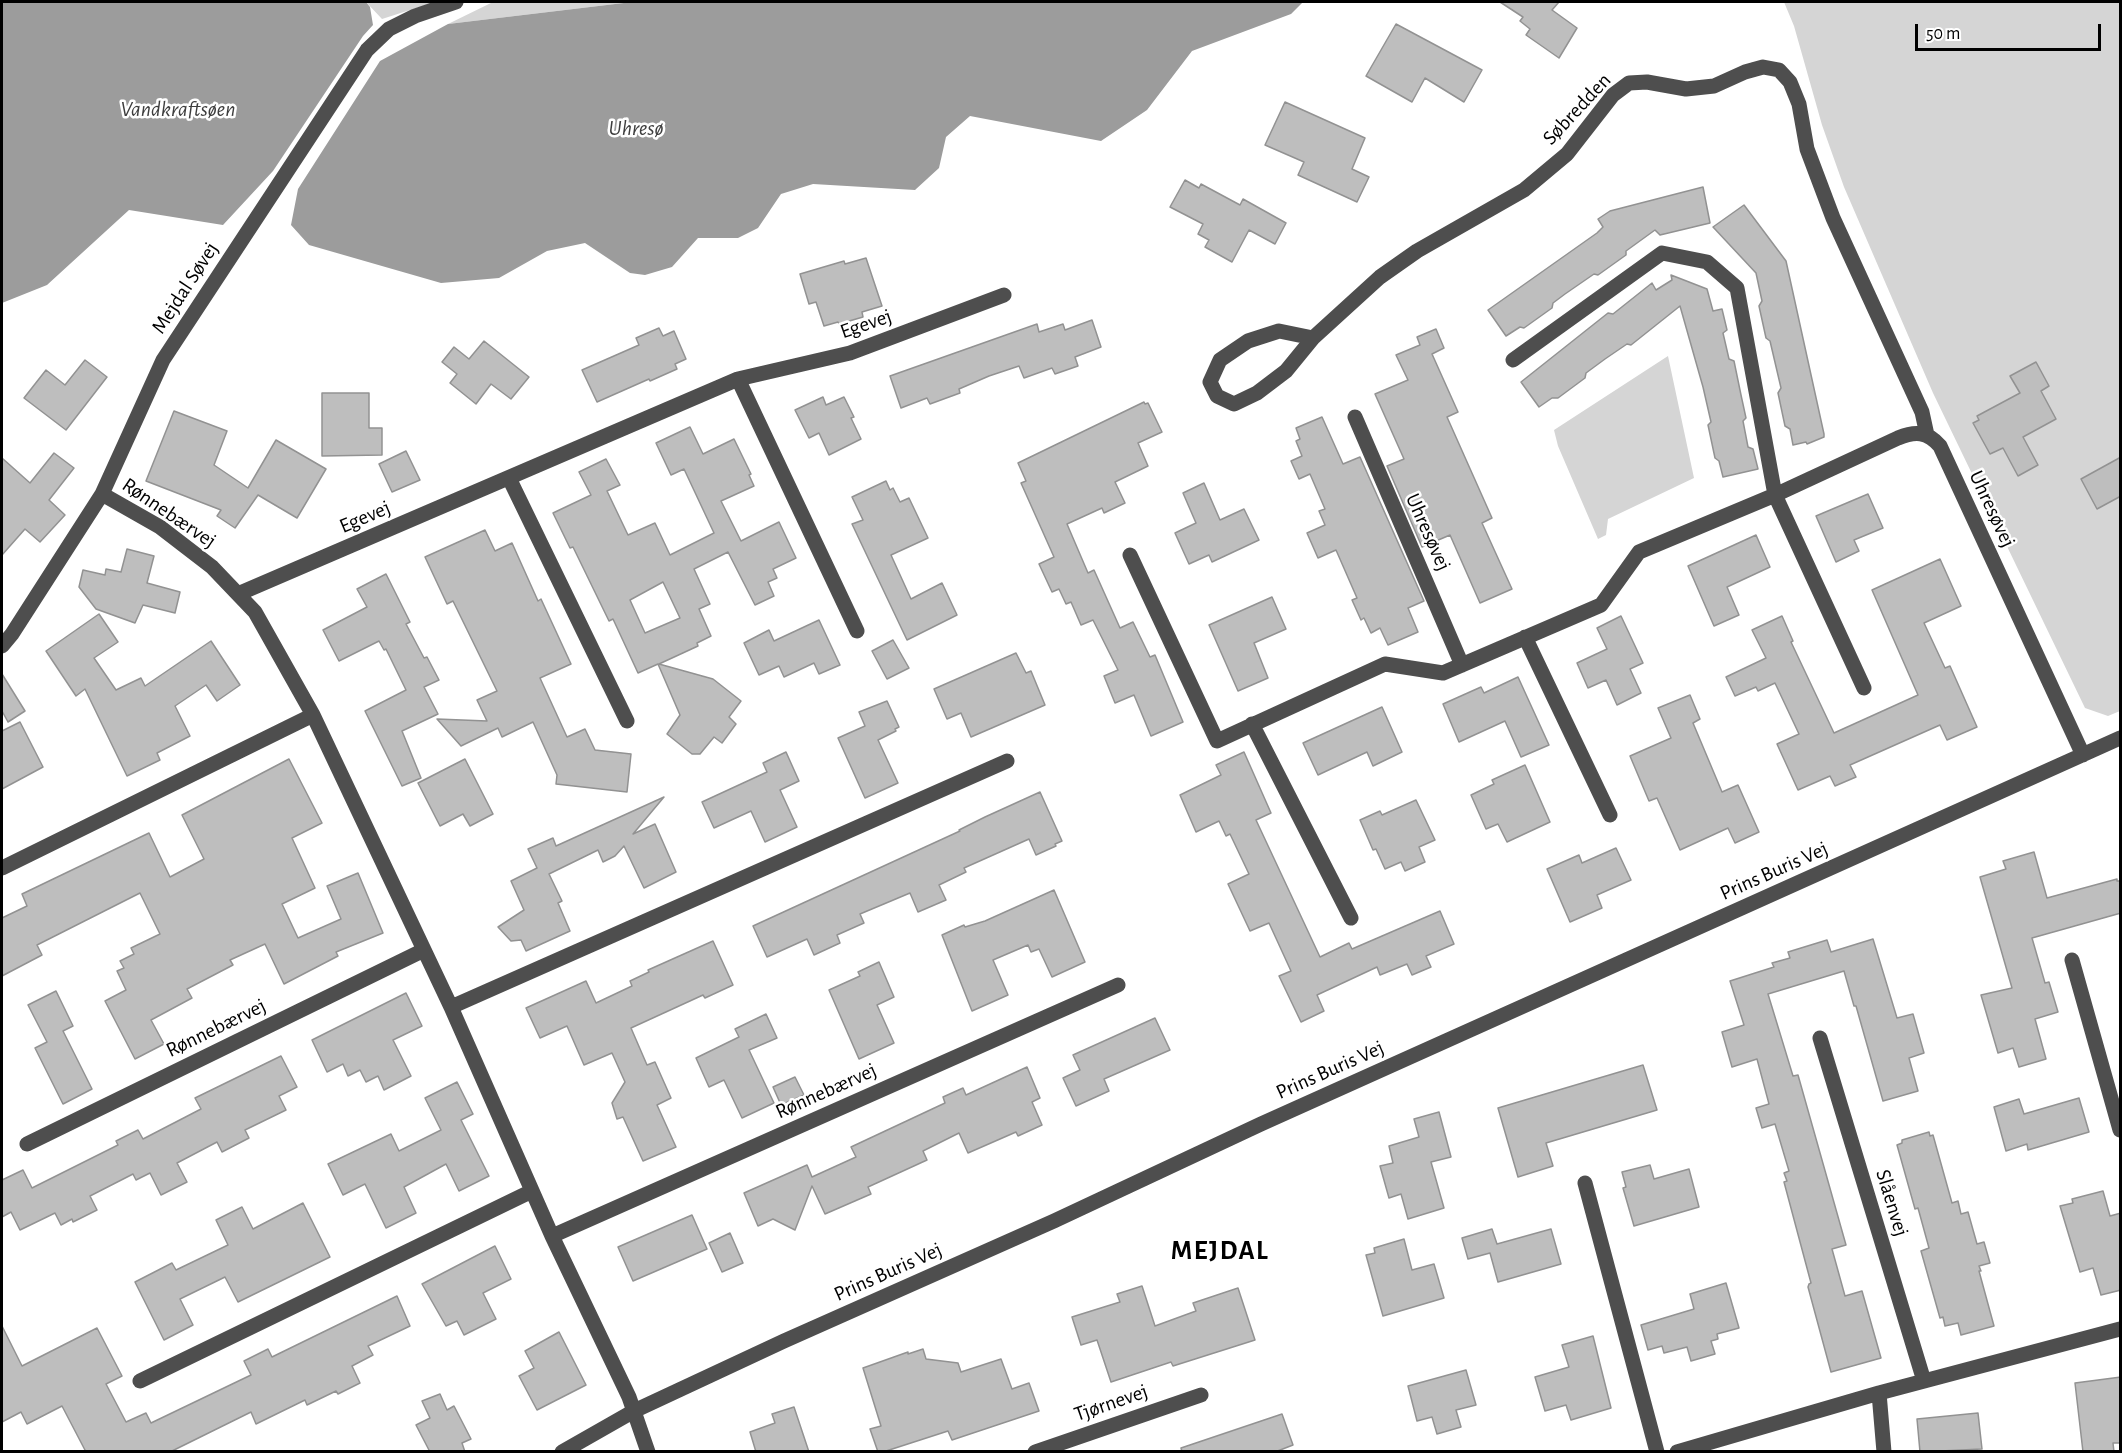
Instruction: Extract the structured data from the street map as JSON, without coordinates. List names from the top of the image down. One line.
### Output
{"streets":{"street":["Søbredden","Mejdal Søvej","Egevej","Uhresøvej","Rønnebærvej","Prins Buris Vej","Slåenvej","Tjørnevej"]},"crossings":[["Søbredden","Uhresøvej"],["Mejdal Søvej","Rønnebærvej"],["Egevej","Rønnebærvej"],["Uhresøvej","Prins Buris Vej"],["Rønnebærvej","Prins Buris Vej"]],"districts":["MEJDAL"],"water":["Vandkraftsøen","Uhresø"],"scale_bar":"50 m"}
